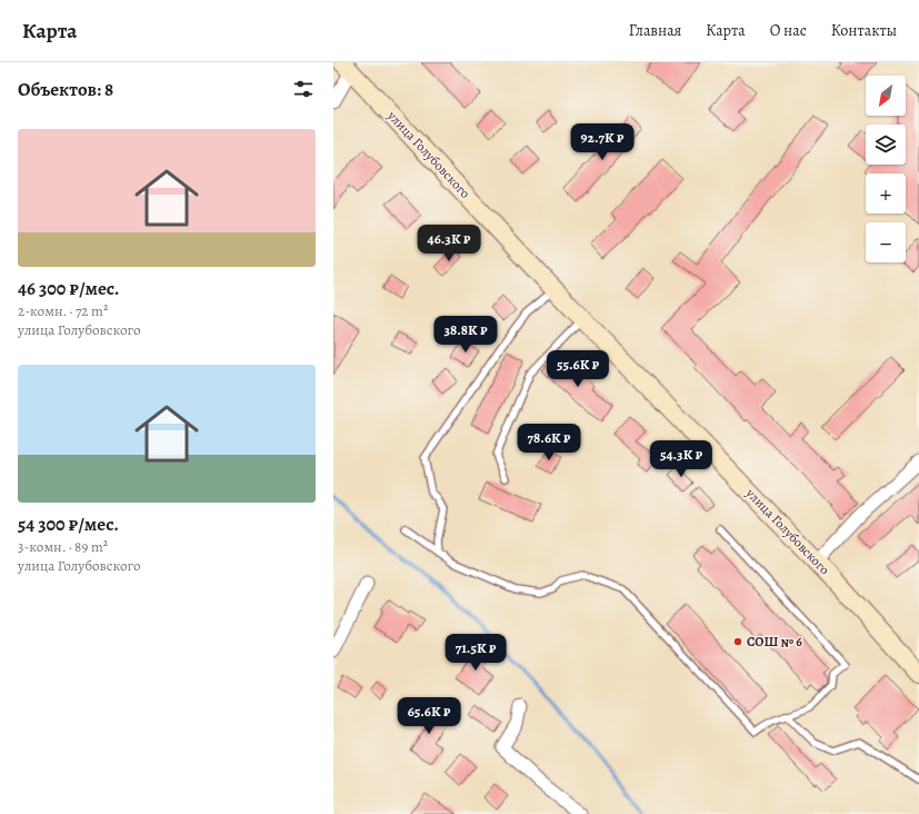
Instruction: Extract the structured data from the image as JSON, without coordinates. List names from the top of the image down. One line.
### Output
{"streets":{"street":["улица Голубовского"]},"places":["СОШ № 6"],"north":"bottom left","page":{"header":"Карта","nav":["Главная","Карта","О нас","Контакты"],"heading":"Объектов: 8","map_buttons":["+","−"],"list":[{"name":"46 300 ₽/мес.","note":"2-комн. · 72 m² · улица Голубовского"},{"name":"54 300 ₽/мес.","note":"3-комн. · 89 m² · улица Голубовского"}],"price":["92.7K ₽","46.3K ₽","38.8K ₽","55.6K ₽","78.6K ₽","54.3K ₽","71.5K ₽","65.6K ₽"]}}
